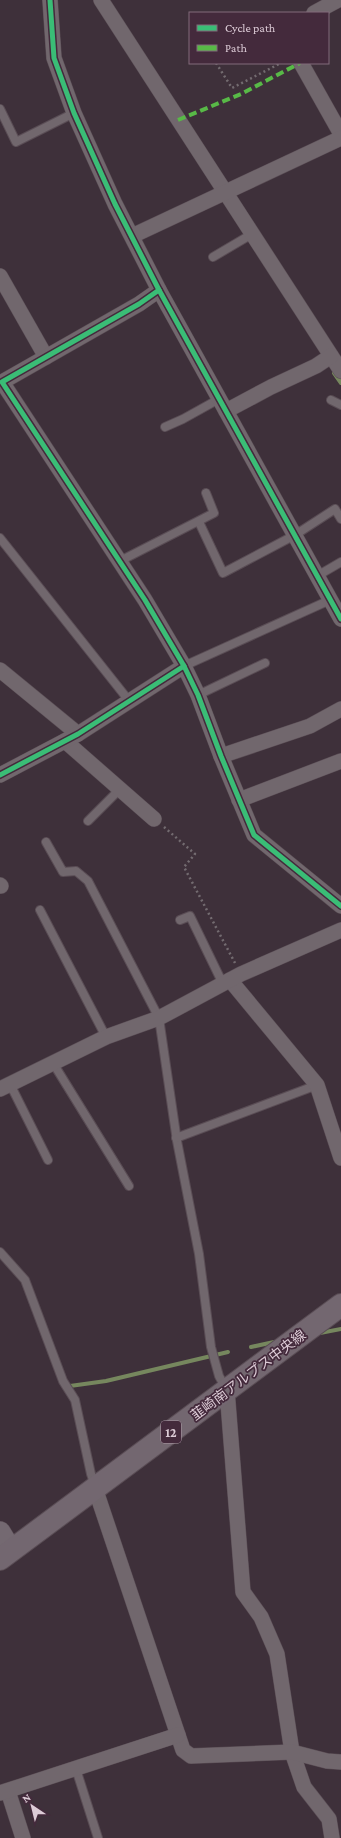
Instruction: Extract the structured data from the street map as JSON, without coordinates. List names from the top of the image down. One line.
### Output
{"streets":{"main road":["韮崎南アルプス中央線","12"]},"legend":["Cycle path","Path"],"north":"top left"}
